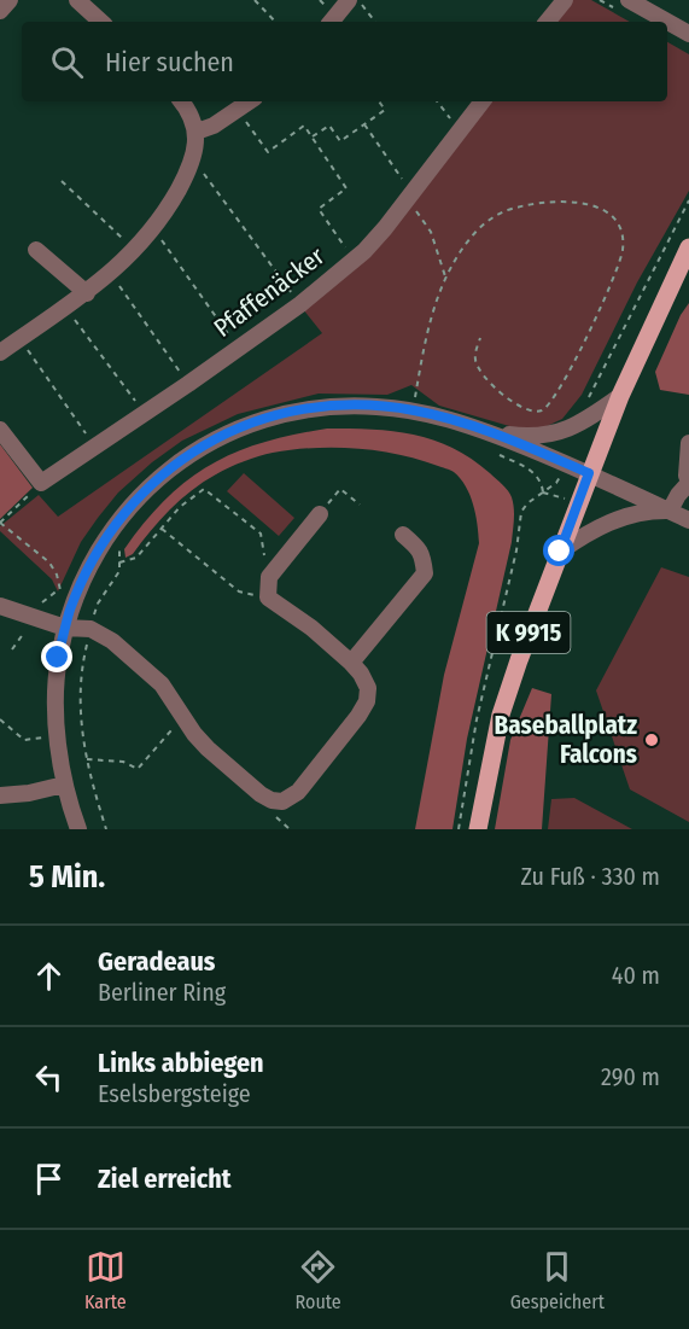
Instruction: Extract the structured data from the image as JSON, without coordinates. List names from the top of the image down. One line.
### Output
{"streets":{"main road":["K 9915"],"street":["Pfaffenäcker"]},"places":["Baseballplatz Falcons"],"page":{"search":"Hier suchen","heading":["5 Min.","Zu Fuß · 330 m"],"list":[["Geradeaus","Berliner Ring","40 m"],["Links abbiegen","Eselsbergsteige","290 m"],"Ziel erreicht"],"nav":["Karte","Route","Gespeichert"]}}
